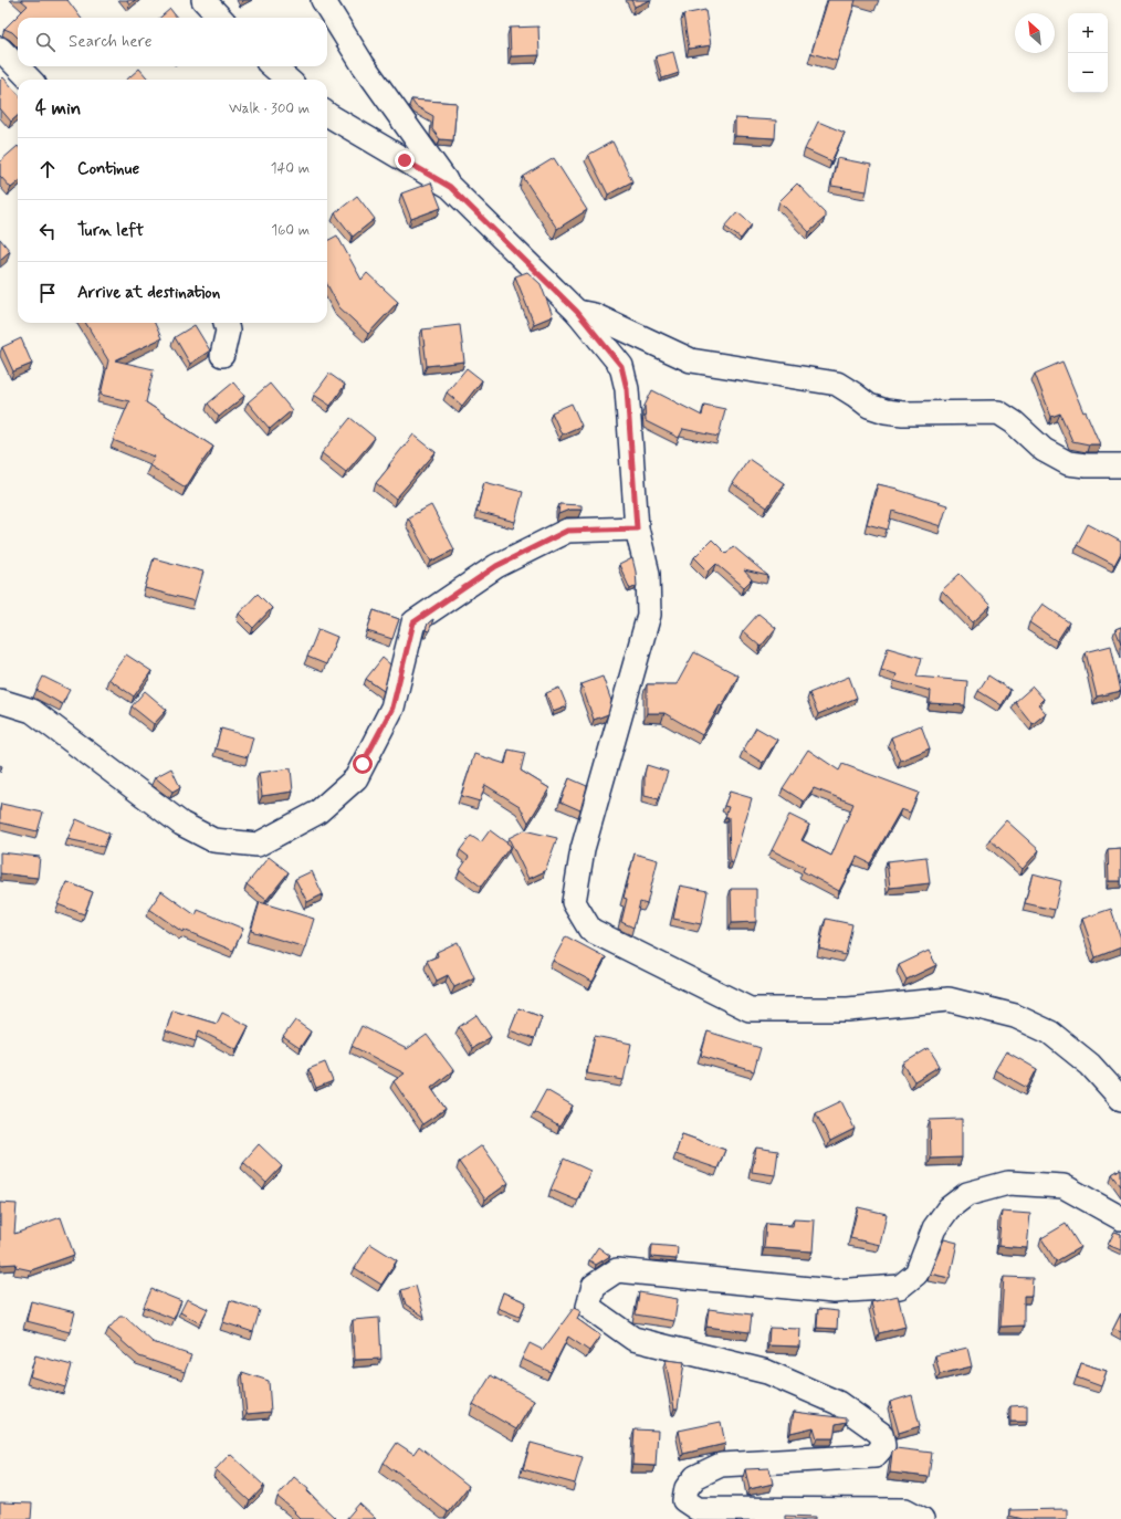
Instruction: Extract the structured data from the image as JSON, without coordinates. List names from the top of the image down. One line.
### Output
{"north":"top left","page":{"map_buttons":["+","−"],"search":"Search here","heading":["4 min","Walk · 300 m"],"list":[["Continue","140 m"],["Turn left","160 m"],"Arrive at destination"]}}
